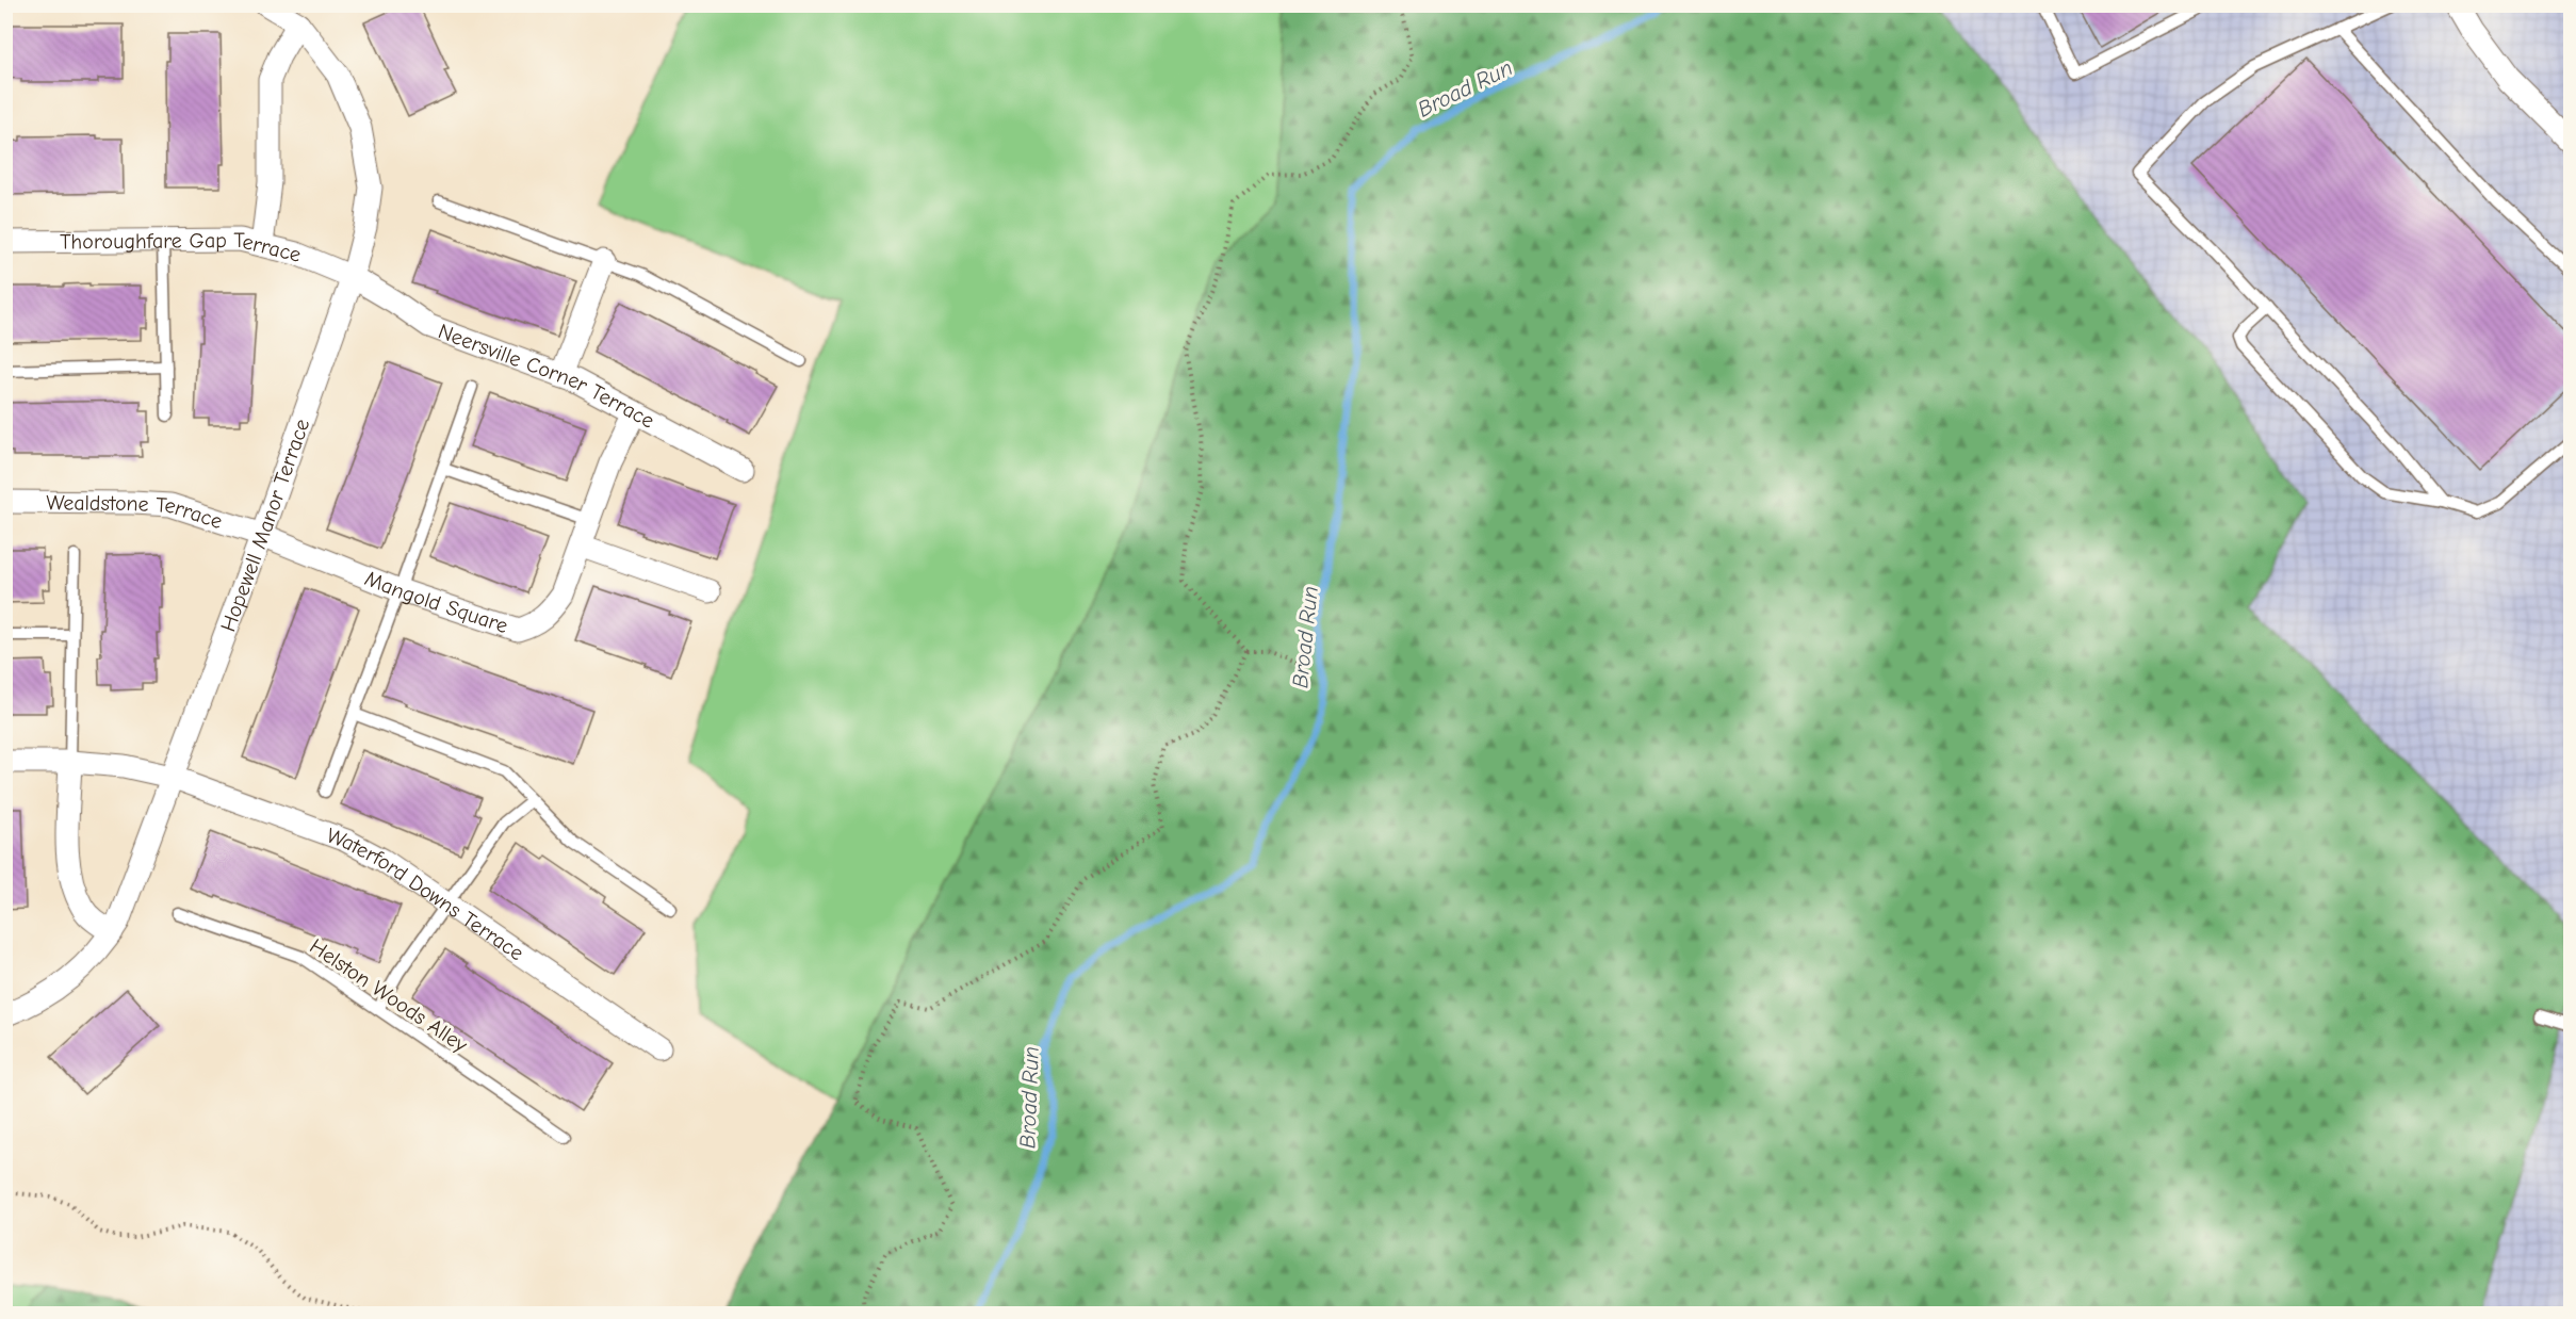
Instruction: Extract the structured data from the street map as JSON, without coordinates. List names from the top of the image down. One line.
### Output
{"streets":{"street":["Thoroughfare Gap Terrace","Neersville Corner Terrace","Wealdstone Terrace","Hopewell Manor Terrace","Mangold Square","Waterford Downs Terrace"],"lane":["Helston Woods Alley"]},"crossings":[["Thoroughfare Gap Terrace","Neersville Corner Terrace"],["Thoroughfare Gap Terrace","Hopewell Manor Terrace"],["Neersville Corner Terrace","Hopewell Manor Terrace"],["Neersville Corner Terrace","Mangold Square"],["Wealdstone Terrace","Hopewell Manor Terrace"],["Wealdstone Terrace","Mangold Square"],["Hopewell Manor Terrace","Mangold Square"],["Hopewell Manor Terrace","Waterford Downs Terrace"]],"water":["Broad Run"]}
